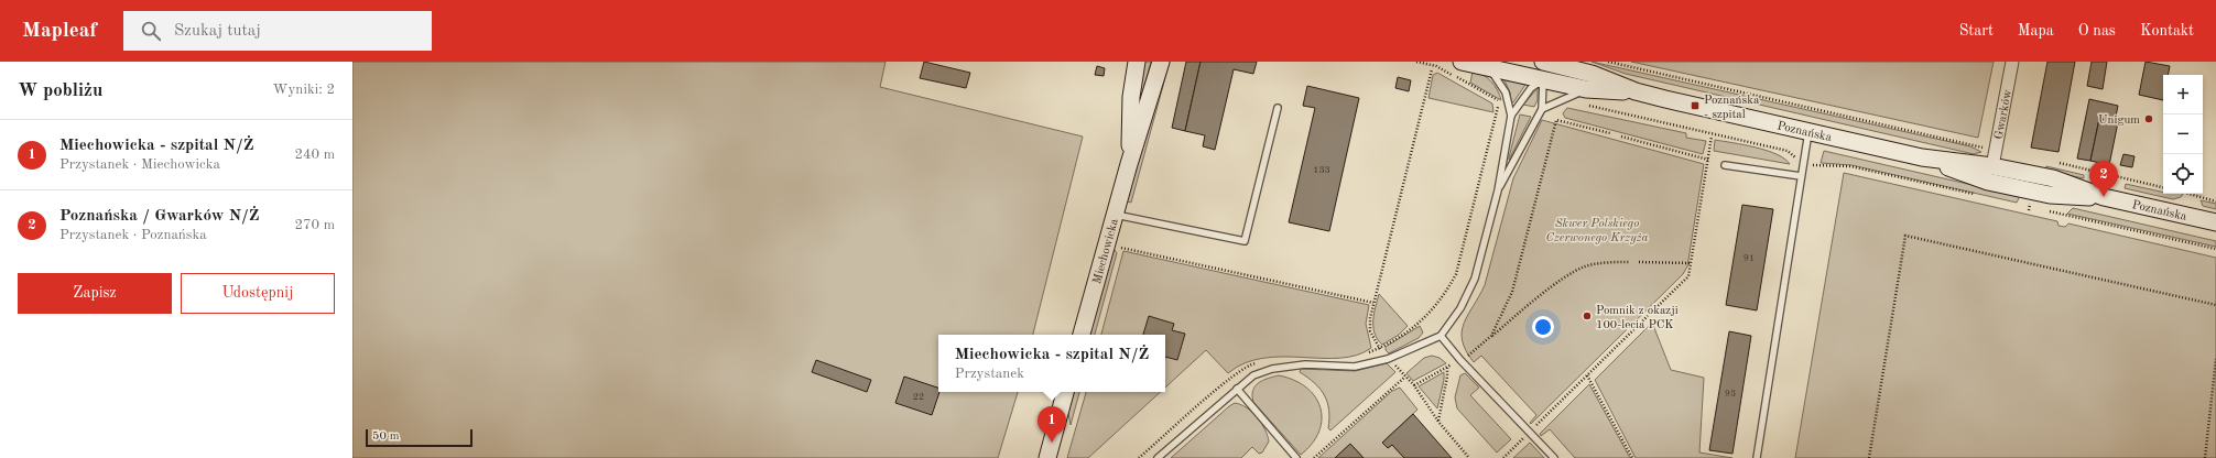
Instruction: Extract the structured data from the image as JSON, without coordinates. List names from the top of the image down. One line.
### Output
{"streets":{"main road":["Poznańska","Miechowicka"],"street":["Gwarków"]},"crossings":[["Gwarków","Poznańska"]],"parks":["Skwer Polskiego Czerwonego Krzyża"],"places":{"transit":["Poznańska - szpital"],"other":["Unigum","Pomnik z okazji 100-lecia PCK"]},"house_numbers":["133","91","93","22"],"scale_bar":"50 m","page":{"header":"Mapleaf","search":"Szukaj tutaj","nav":["Start","Mapa","O nas","Kontakt"],"heading":["W pobliżu","Wyniki: 2"],"map_buttons":["+","−"],"list":[{"mark":"1","name":"Miechowicka - szpital N/Ż","note":"Przystanek · Miechowicka","value":"240 m"},{"mark":"2","name":"Poznańska / Gwarków N/Ż","note":"Przystanek · Poznańska","value":"270 m"}],"pins":["2","1"],"buttons":["Zapisz","Udostępnij"],"popup":["Miechowicka - szpital N/Ż","Przystanek"],"scale":"50 m"}}
